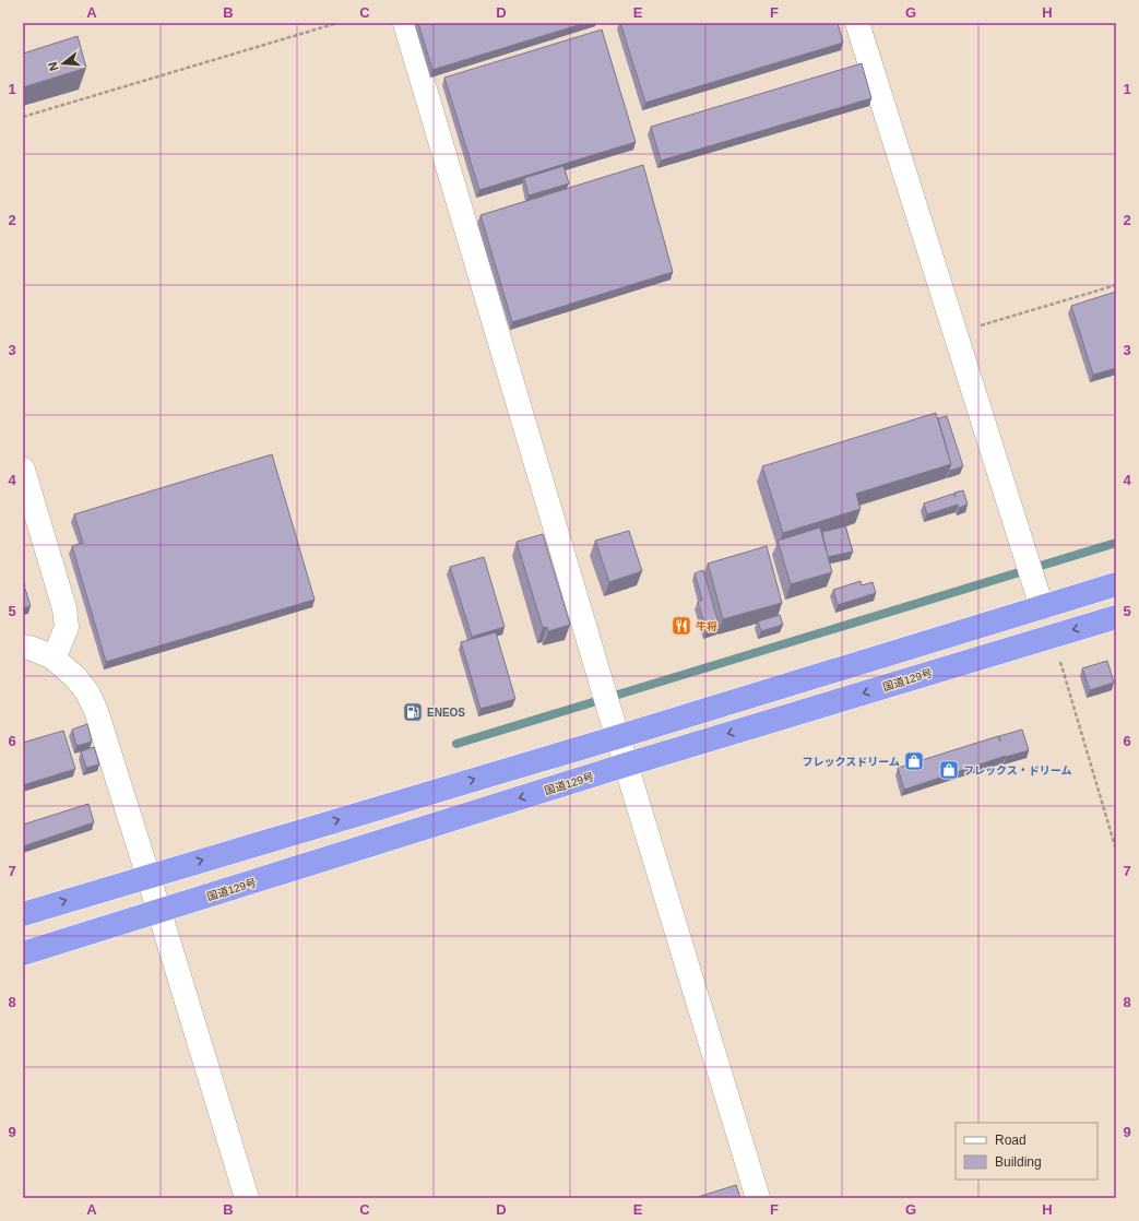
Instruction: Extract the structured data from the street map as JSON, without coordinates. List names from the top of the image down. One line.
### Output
{"streets":{"highway":["国道129号"]},"places":{"restaurant":["牛将"],"fuel station":["ENEOS"],"shop":["フレックスドリーム","フレックス・ドリーム"]},"legend":["Road","Building"],"north":"left","grid":{"columns":["A","B","C","D","E","F","G","H"],"rows":["1","2","3","4","5","6","7","8","9"]}}
